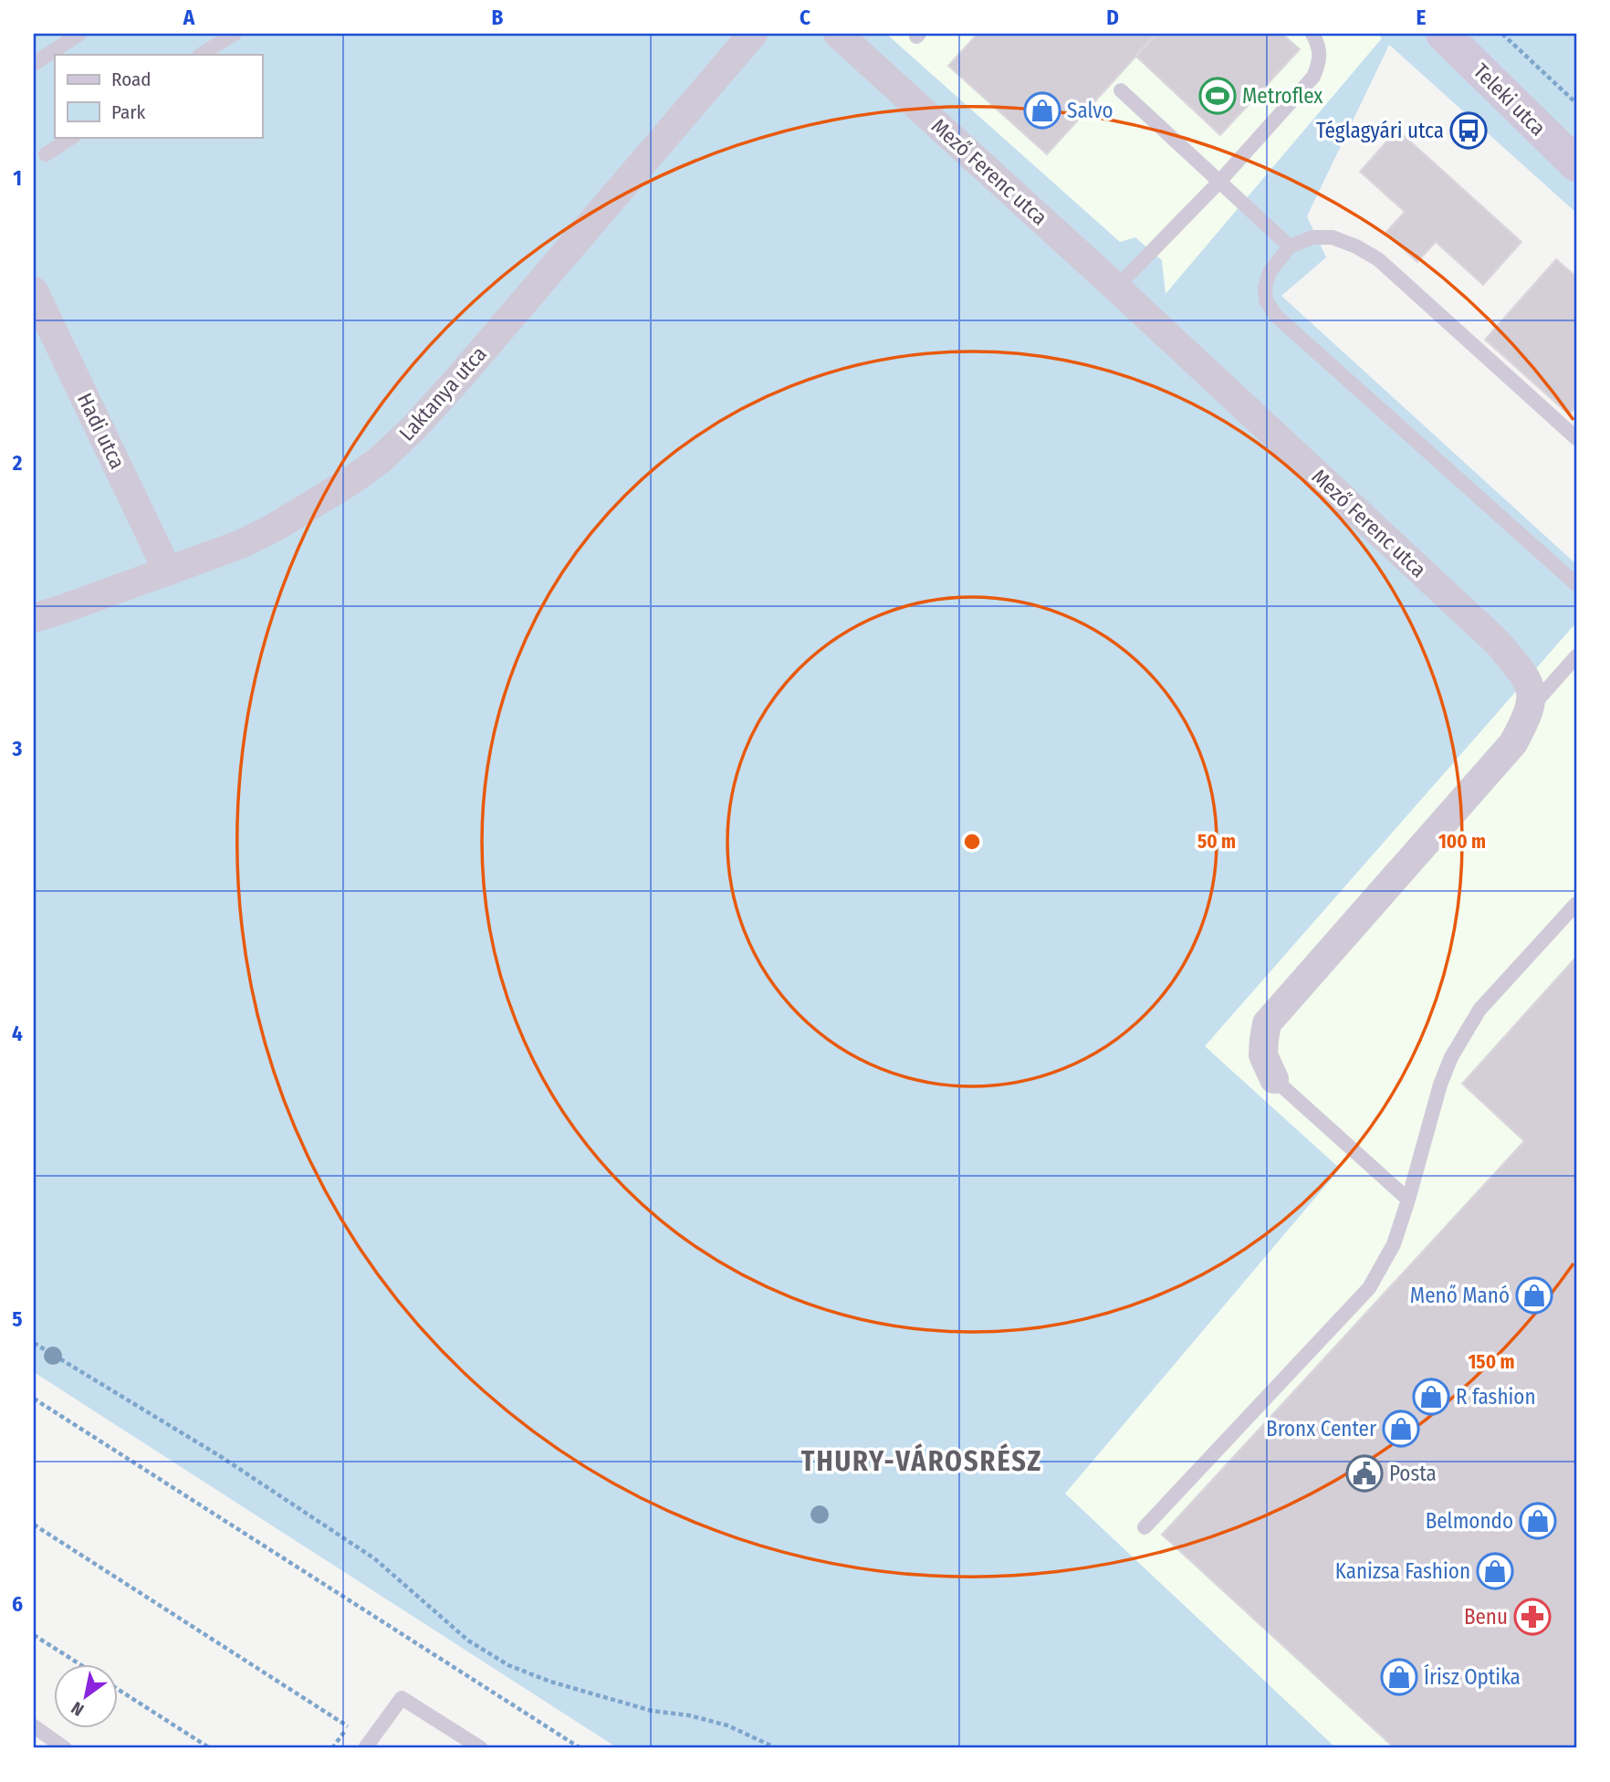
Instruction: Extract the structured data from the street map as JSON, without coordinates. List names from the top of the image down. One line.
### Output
{"streets":{"main road":["Teleki utca"],"street":["Mező Ferenc utca","Laktanya utca","Hadi utca"]},"crossings":[["Laktanya utca","Hadi utca"]],"districts":["THURY-VÁROSRÉSZ"],"places":{"sports":["Metroflex"],"shop":["Salvo","Menő Manó","R fashion","Bronx Center","Belmondo","Kanizsa Fashion","Írisz Optika"],"bus stop":["Téglagyári utca"],"public building":["Posta"],"pharmacy":["Benu"]},"legend":["Road","Park"],"north":"bottom left","grid":{"columns":["A","B","C","D","E"],"rows":["1","2","3","4","5","6"]},"rings":["50 m","100 m","150 m"]}
